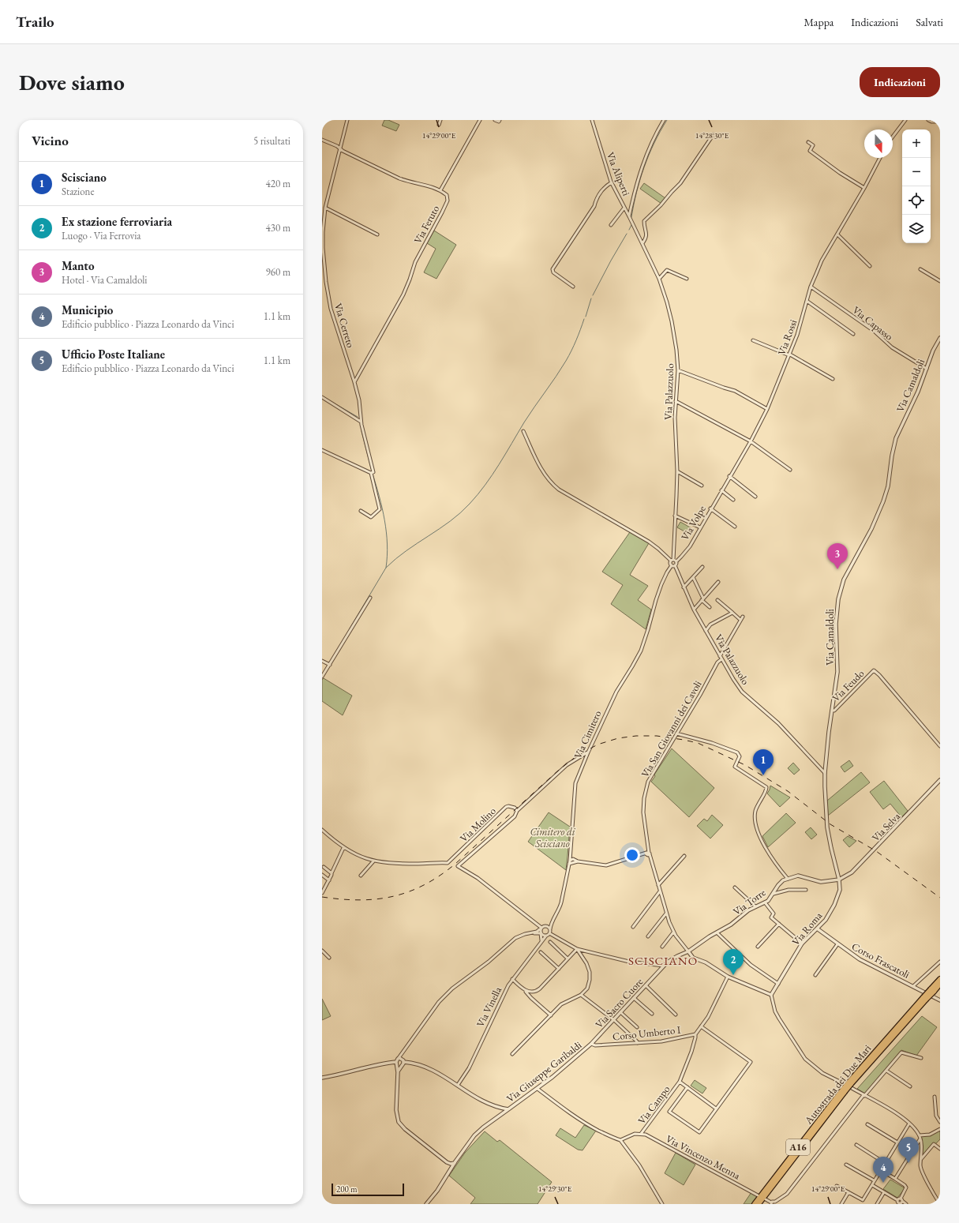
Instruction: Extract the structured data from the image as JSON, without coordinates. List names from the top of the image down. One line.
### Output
{"streets":{"highway":["Autostrada dei Due Mari","A16"],"street":["Via Aliperti","Via Feruto","Via Capasso","Via Cerreto","Via Rossi","Via Camaldoli","Via Palazzuolo","Via Volpe","Via Feudo","Via San Giovanni dei Cavoli","Via Cimitero","Via Molino","Via Selva","Via Torre","Via Roma","Corso Frascatoli","Via Sacro Cuore","Via Vinella","Corso Umberto I","Via Giuseppe Garibaldi","Via Campo","Via Vincenzo Menna"]},"crossings":[["Via Aliperti","Via Palazzuolo"],["Via Feruto","Via Cerreto"],["Via Capasso","Via Rossi"],["Via Capasso","Via Camaldoli"],["Via Rossi","Via Volpe"],["Via Camaldoli","Via Palazzuolo"],["Via Camaldoli","Via Feudo"],["Via Camaldoli","Via Selva"],["Via Camaldoli","Via Roma"],["Via Palazzuolo","Via San Giovanni dei Cavoli"],["Via Palazzuolo","Via Cimitero"],["Via Volpe","Via Cimitero"],["Via San Giovanni dei Cavoli","Via Torre"],["Via San Giovanni dei Cavoli","Via Sacro Cuore"],["Via Cimitero","Via Molino"],["Via Cimitero","Via Vinella"],["Via Molino","Via Vinella"],["Via Selva","Via Roma"],["Via Torre","Via Sacro Cuore"],["Via Roma","Corso Frascatoli"],["Via Sacro Cuore","Corso Umberto I"],["Via Sacro Cuore","Via Giuseppe Garibaldi"],["Via Vinella","Via Giuseppe Garibaldi"],["Corso Umberto I","Via Giuseppe Garibaldi"],["Corso Umberto I","Via Campo"],["Via Campo","Via Vincenzo Menna"]],"districts":["SCISCIANO"],"parks":["Cimitero di Scisciano"],"scale_bar":"200 m","north":"bottom","page":{"header":"Trailo","nav":["Mappa","Indicazioni","Salvati"],"buttons":"Indicazioni","title":"Dove siamo","heading":["Vicino","5 risultati"],"map_buttons":["+","−"],"list":[{"mark":"1","name":"Scisciano","note":"Stazione","value":"420 m"},{"mark":"2","name":"Ex stazione ferroviaria","note":"Luogo · Via Ferrovia","value":"430 m"},{"mark":"3","name":"Manto","note":"Hotel · Via Camaldoli","value":"960 m"},{"mark":"4","name":"Municipio","note":"Edificio pubblico · Piazza Leonardo da Vinci","value":"1.1 km"},{"mark":"5","name":"Ufficio Poste Italiane","note":"Edificio pubblico · Piazza Leonardo da Vinci","value":"1.1 km"}],"pins":["3","1","2","5","4"],"scale":"200 m"},"coordinates":["14°29'00\"E","14°28'30\"E","14°29'30\"E"]}
